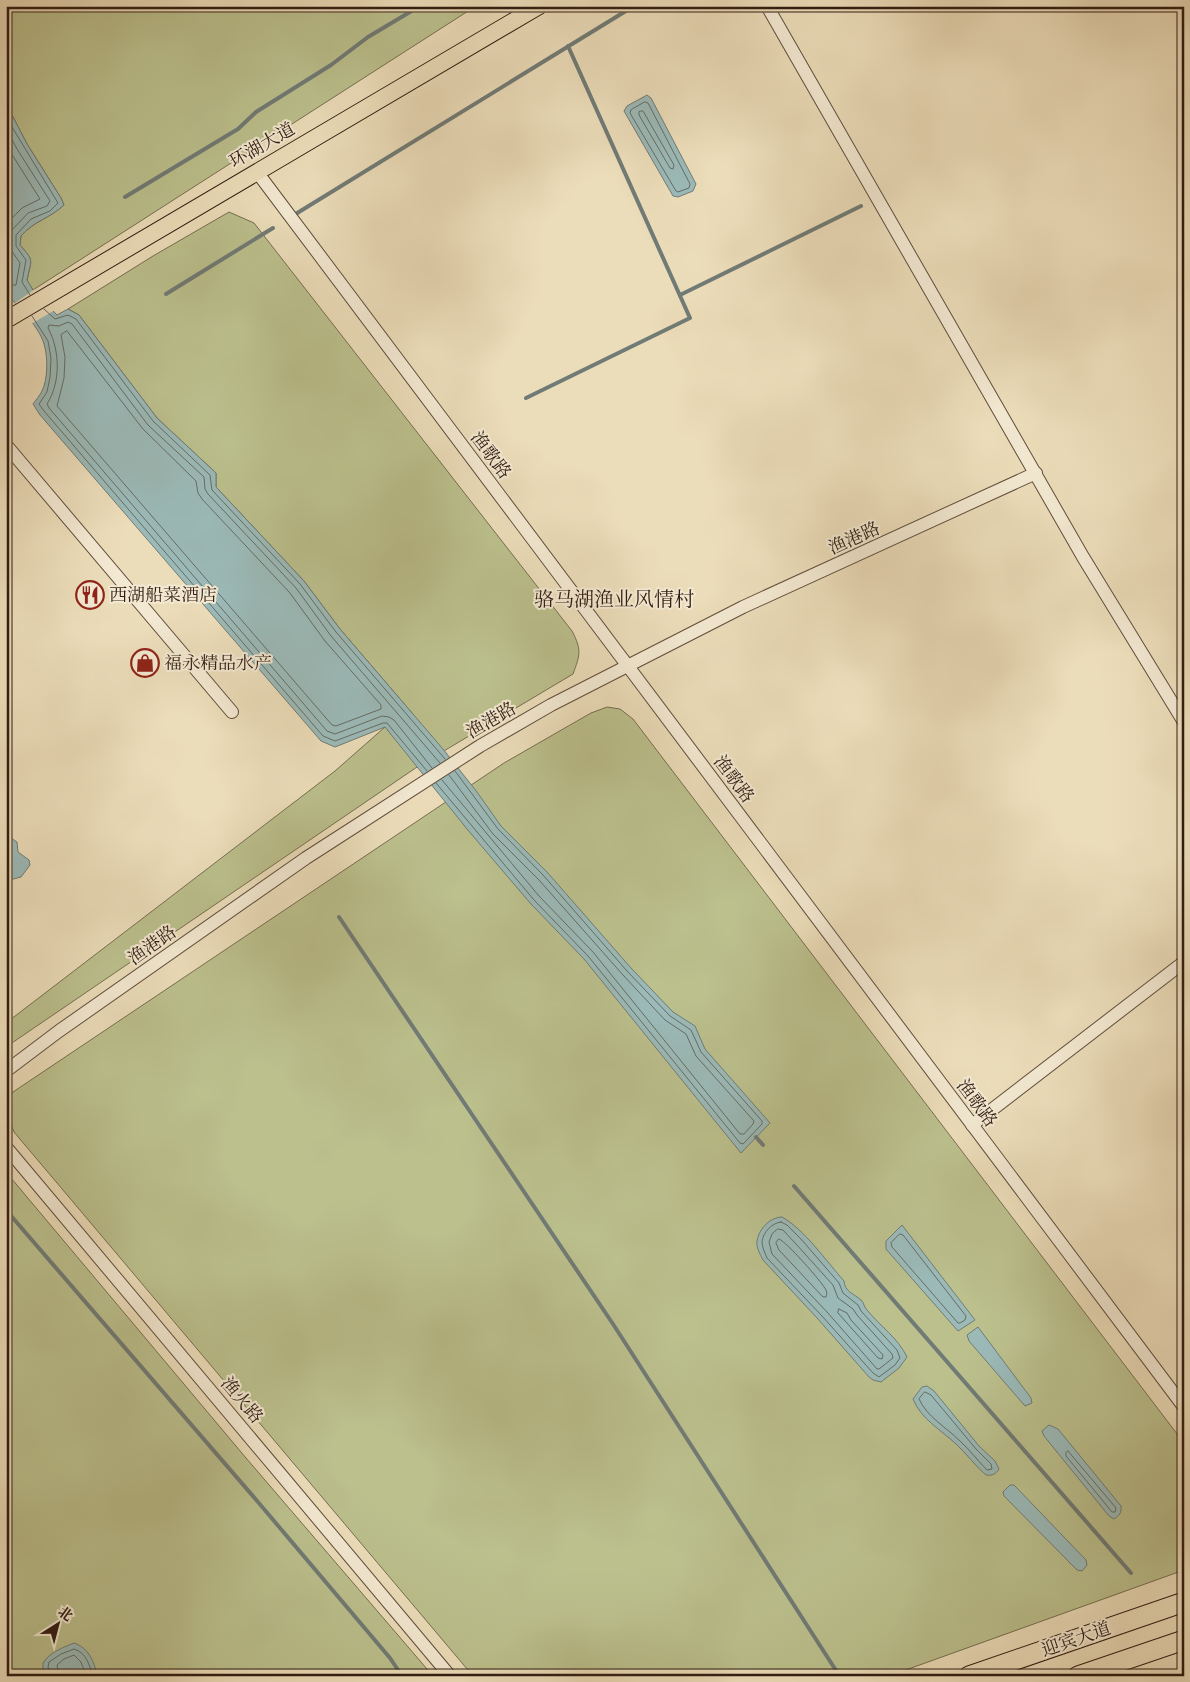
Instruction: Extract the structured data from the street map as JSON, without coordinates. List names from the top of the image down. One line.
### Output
{"streets":{"highway":["迎宾大道"],"main road":["环湖大道"],"street":["渔歌路","渔港路","渔火路"]},"crossings":[["环湖大道","渔歌路"],["渔歌路","渔港路"]],"districts":["骆马湖渔业风情村"],"places":{"restaurant":["西湖船菜酒店"],"shop":["福永精品水产"]},"north":"top right"}
